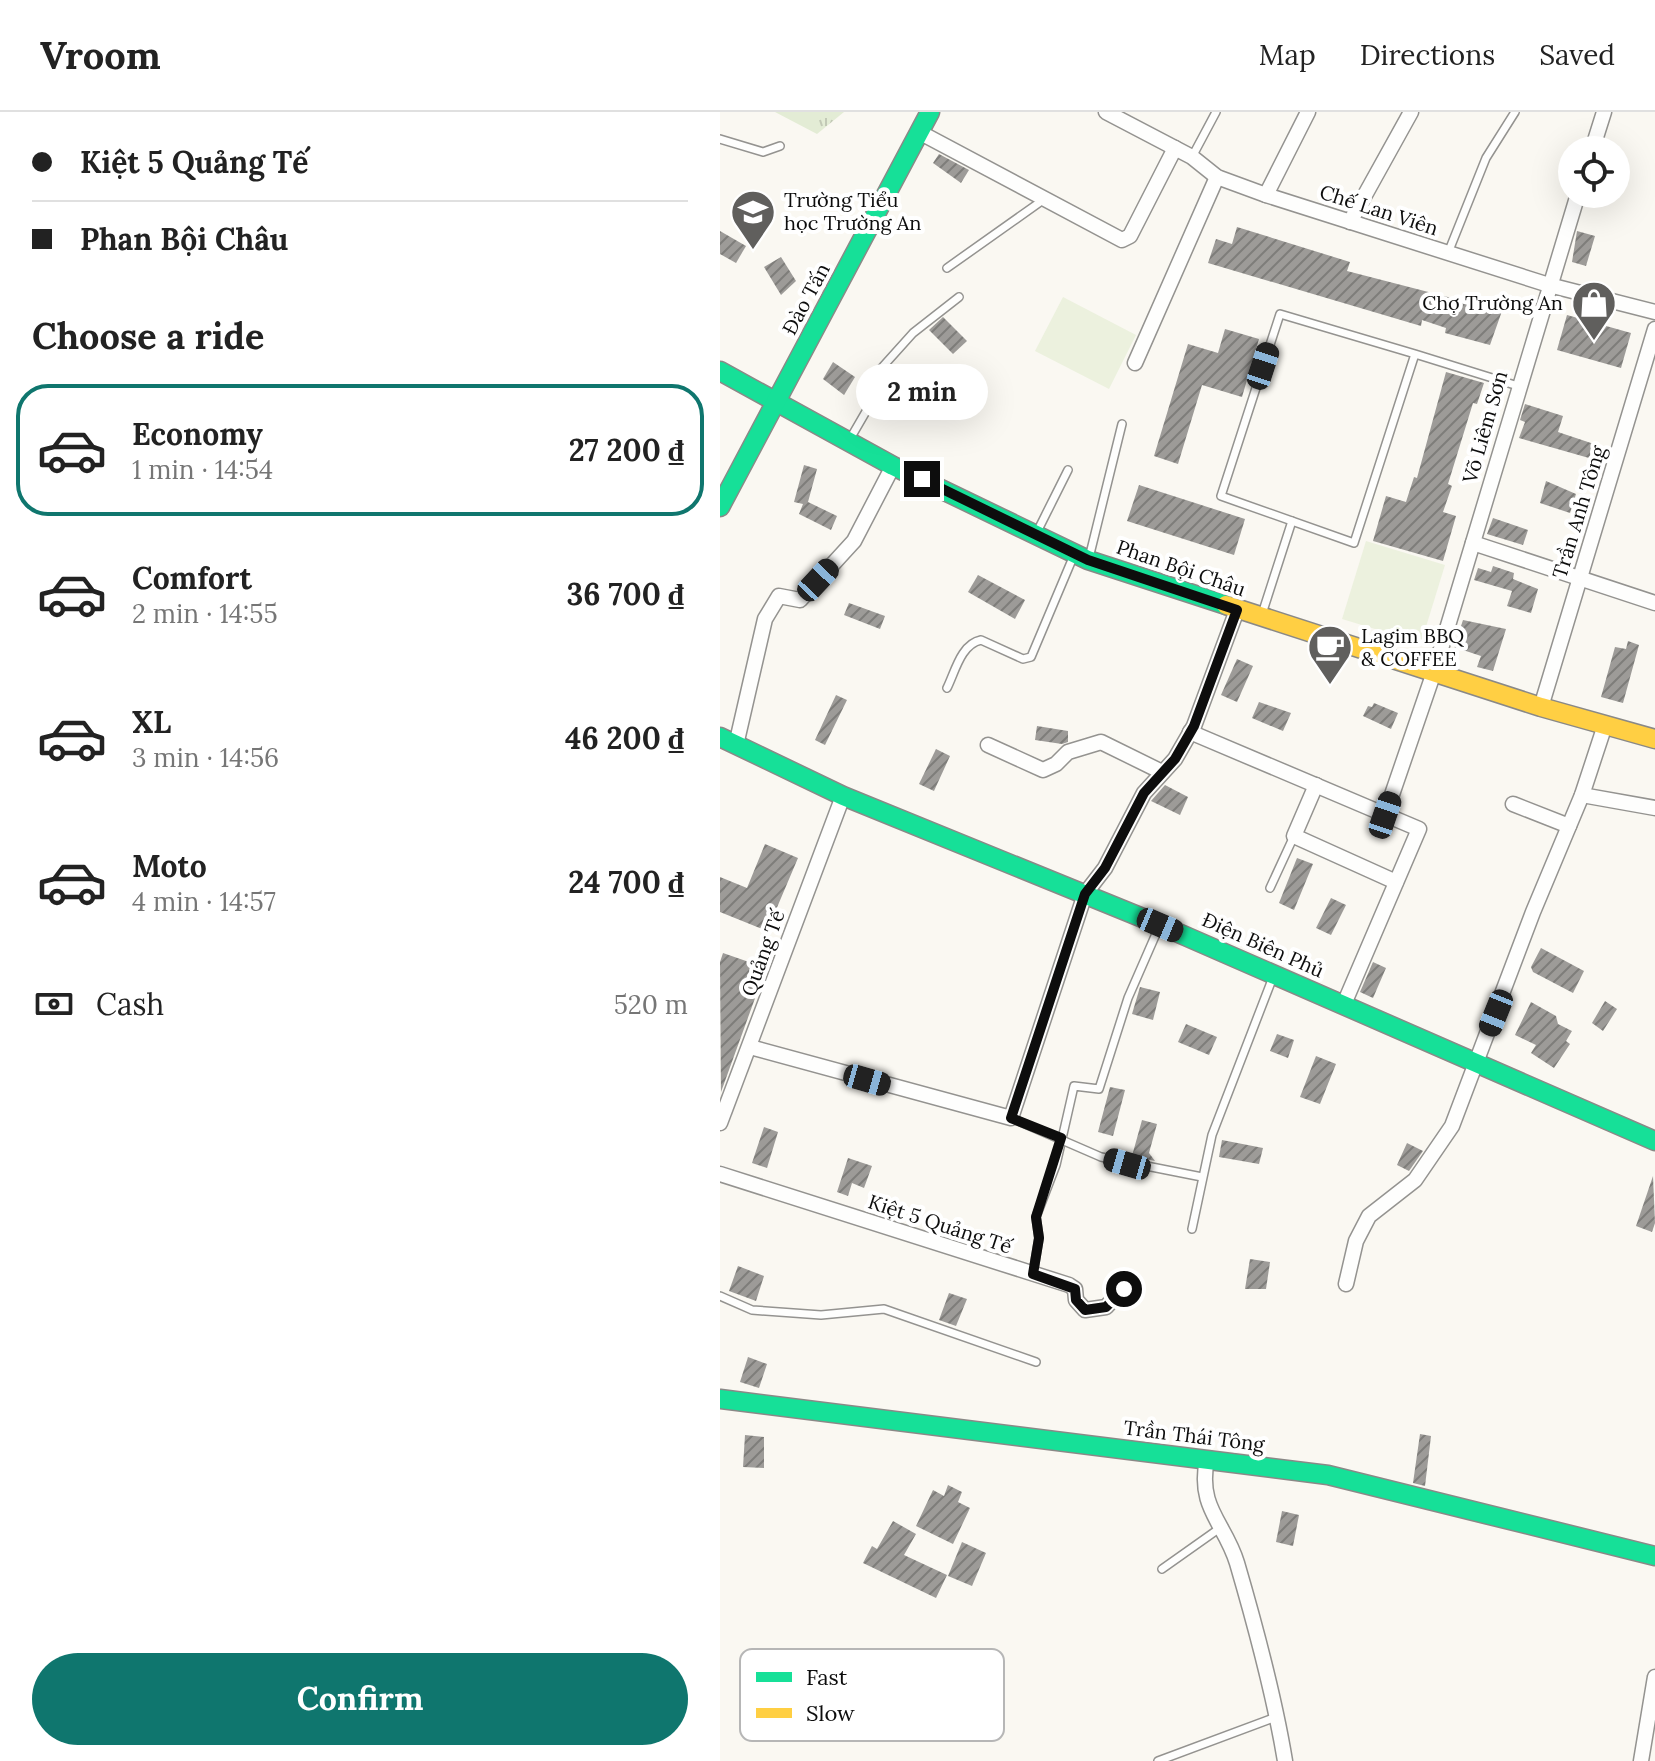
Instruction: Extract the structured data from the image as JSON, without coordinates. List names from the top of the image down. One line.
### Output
{"streets":{"street":["Chế Lan Viên","Đào Tấn","Võ Liêm Sơn","Trần Anh Tông","Phan Bội Châu","Điện Biên Phủ","Quảng Tế","Kiệt 5 Quảng Tế","Trần Thái Tông"]},"crossings":[["Chế Lan Viên","Võ Liêm Sơn"],["Đào Tấn","Phan Bội Châu"],["Võ Liêm Sơn","Phan Bội Châu"],["Trần Anh Tông","Phan Bội Châu"],["Điện Biên Phủ","Quảng Tế"]],"places":{"school or university":["Trường Tiểu học Trường An"],"shop":["Chợ Trường An"],"cafe":["Lagim BBQ & COFFEE"]},"legend":["Fast","Slow"],"page":{"header":"Vroom","nav":["Map","Directions","Saved"],"banner":["Kiệt 5 Quảng Tế","Phan Bội Châu"],"heading":"Choose a ride","bubble":"2 min","list":[{"name":"Economy","note":"1 min · 14:54","value":"27 200 ₫"},{"name":"Comfort","note":"2 min · 14:55","value":"36 700 ₫"},{"name":"XL","note":"3 min · 14:56","value":"46 200 ₫"},{"name":"Moto","note":"4 min · 14:57","value":"24 700 ₫"}],"pay":["Cash","520 m"],"buttons":"Confirm"}}
